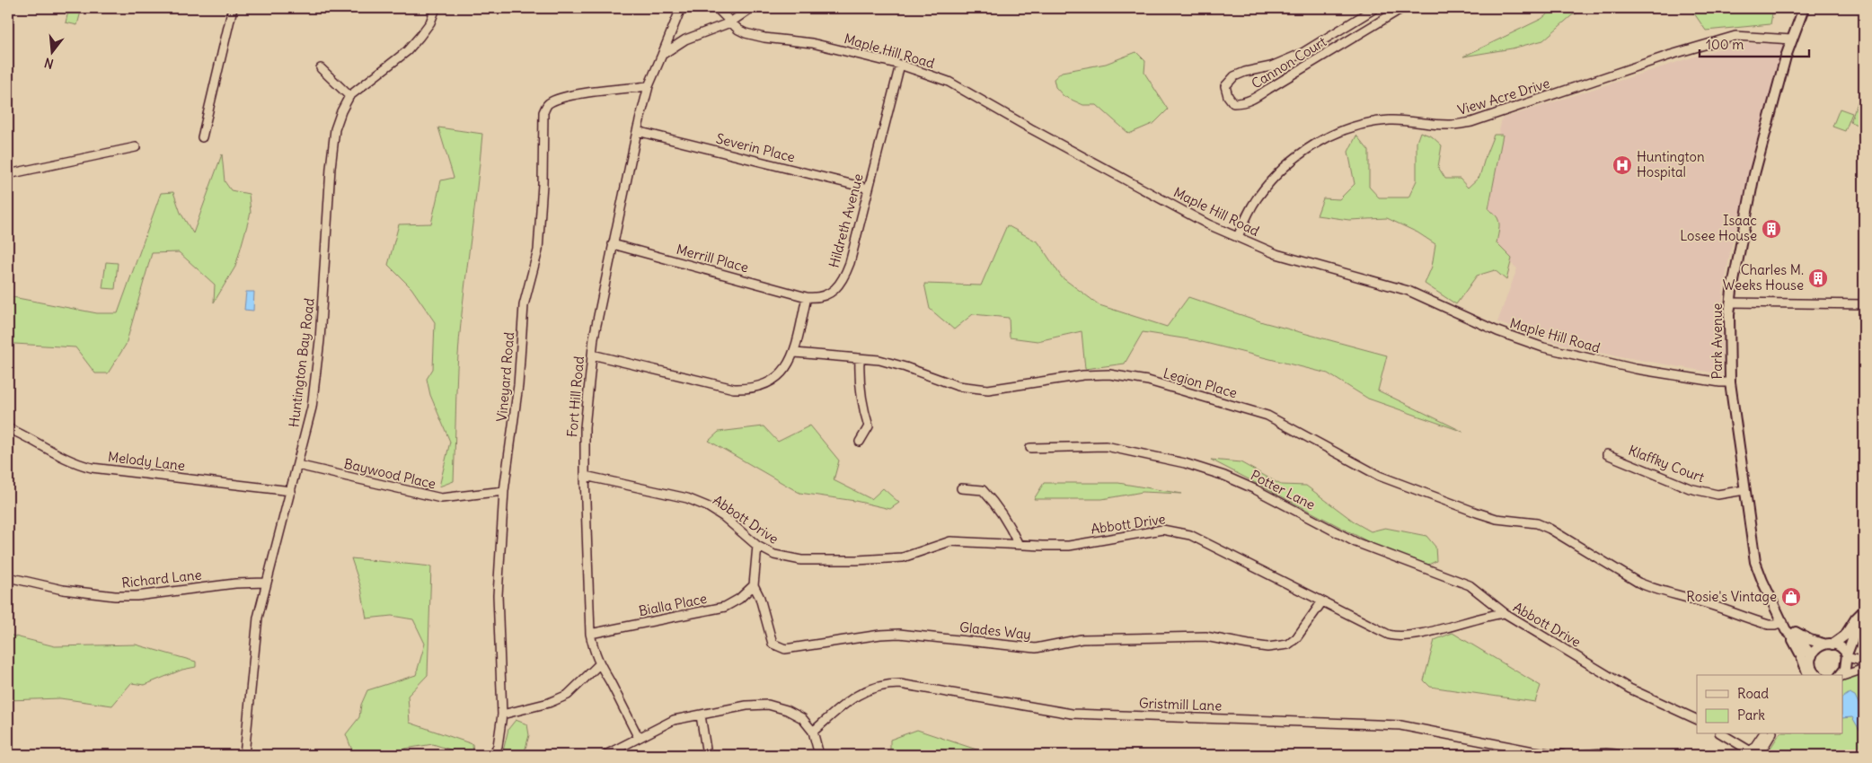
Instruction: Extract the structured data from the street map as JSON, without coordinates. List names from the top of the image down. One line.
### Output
{"streets":{"main road":["Park Avenue"],"street":["Maple Hill Road","Cannon Court","View Acre Drive","Severin Place","Hildreth Avenue","Merrill Place","Huntington Bay Road","Vineyard Road","Legion Place","Fort Hill Road","Melody Lane","Klaffky Court","Baywood Place","Potter Lane","Abbott Drive","Richard Lane","Bialla Place","Glades Way","Gristmill Lane"]},"crossings":[["Maple Hill Road","View Acre Drive"],["Maple Hill Road","Hildreth Avenue"],["Maple Hill Road","Park Avenue"],["View Acre Drive","Park Avenue"],["Severin Place","Hildreth Avenue"],["Severin Place","Fort Hill Road"],["Hildreth Avenue","Merrill Place"],["Merrill Place","Fort Hill Road"],["Park Avenue","Legion Place"],["Park Avenue","Klaffky Court"],["Huntington Bay Road","Melody Lane"],["Huntington Bay Road","Baywood Place"],["Huntington Bay Road","Richard Lane"],["Vineyard Road","Fort Hill Road"],["Vineyard Road","Baywood Place"],["Fort Hill Road","Abbott Drive"],["Fort Hill Road","Bialla Place"],["Potter Lane","Abbott Drive"],["Abbott Drive","Glades Way"],["Bialla Place","Glades Way"]],"places":{"hospital":["Huntington Hospital"],"building":["Isaac Losee House","Charles M. Weeks House"],"shop":["Rosie's Vintage"]},"legend":["Road","Park"],"scale_bar":"100 m","north":"bottom"}
